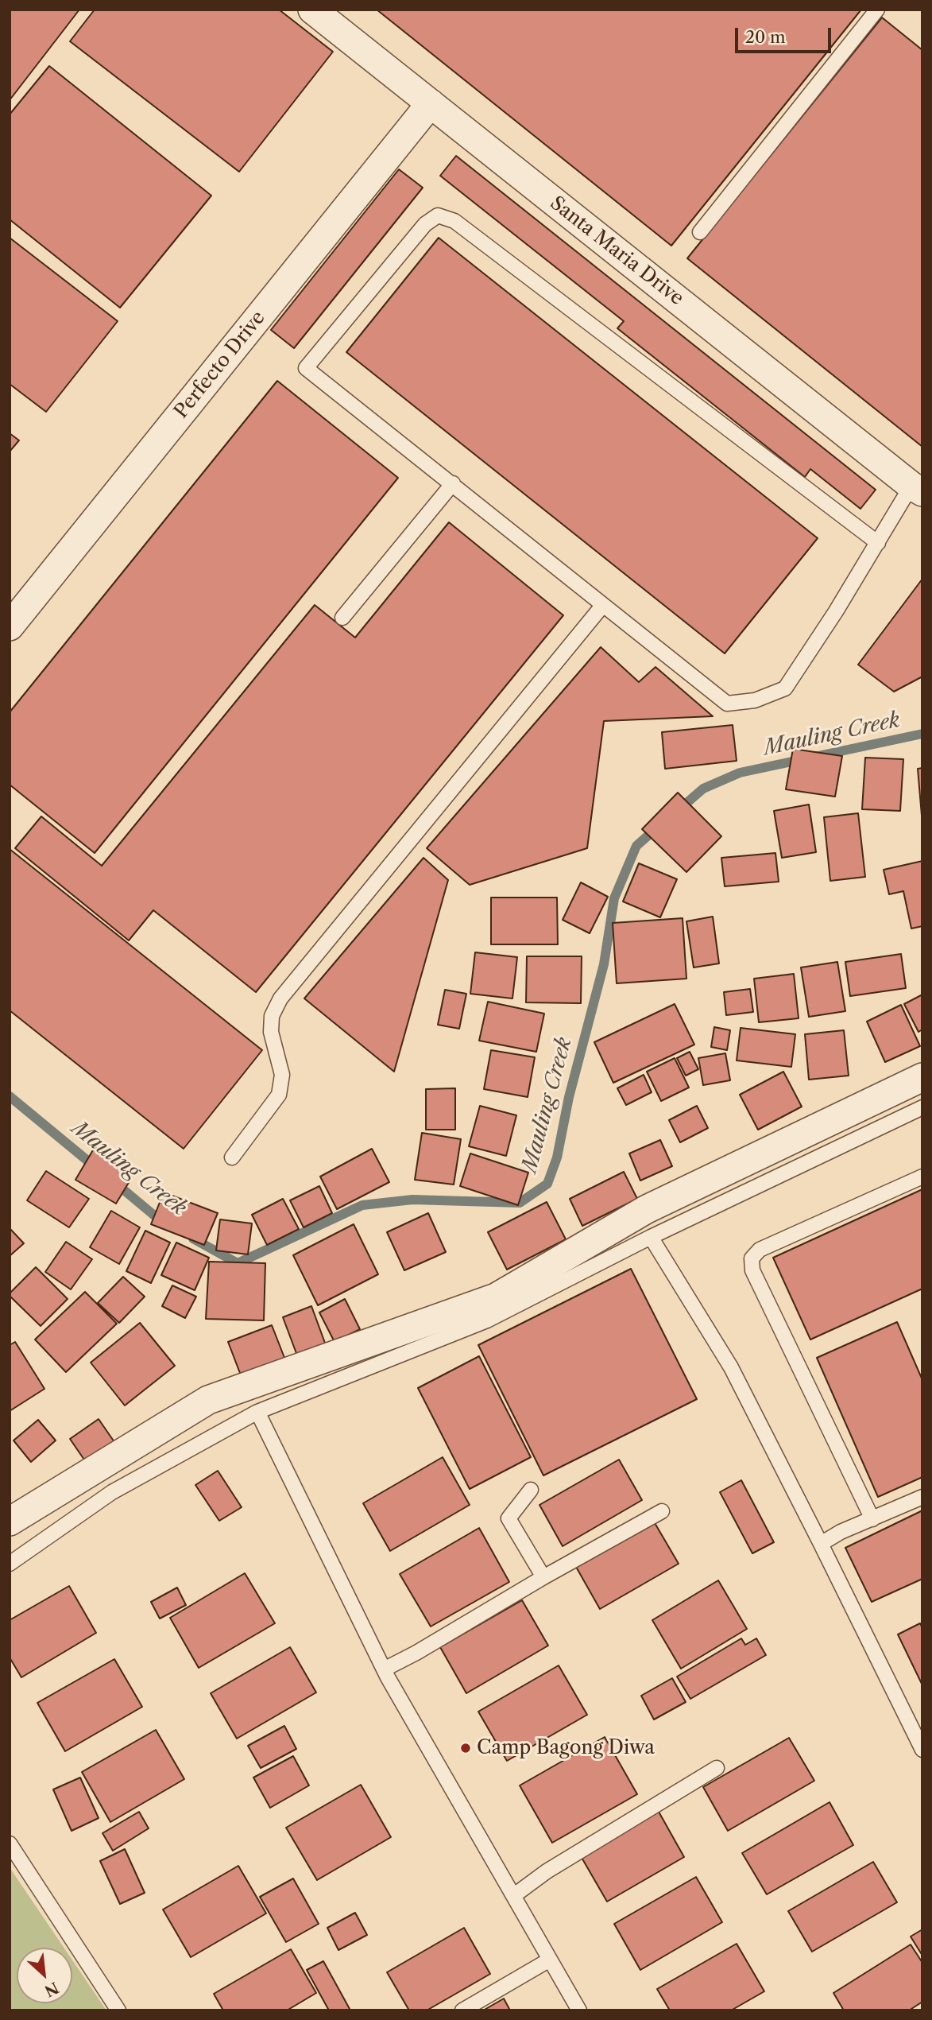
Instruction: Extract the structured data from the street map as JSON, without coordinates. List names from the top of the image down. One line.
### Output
{"streets":{"street":["Santa Maria Drive","Perfecto Drive"]},"crossings":[["Santa Maria Drive","Perfecto Drive"]],"water":["Mauling Creek"],"places":["Camp Bagong Diwa"],"scale_bar":"20 m","north":"bottom right"}
